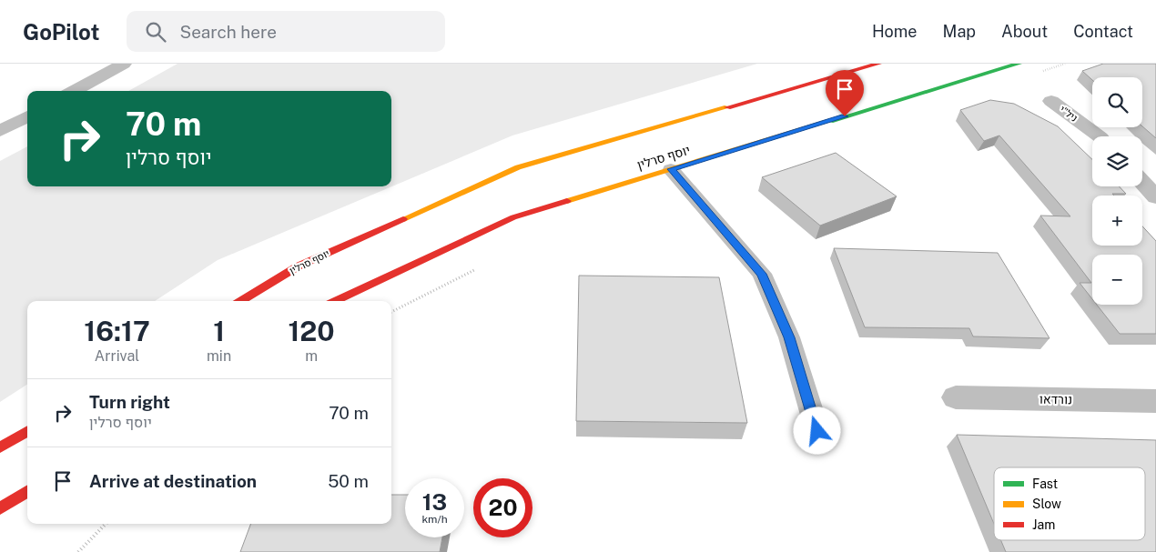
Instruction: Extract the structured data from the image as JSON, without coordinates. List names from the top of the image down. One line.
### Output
{"streets":{"main road":["יוסף סרלין"],"street":["ניל\"י","נורדאו"]},"legend":["Fast","Slow","Jam"],"page":{"header":"GoPilot","search":"Search here","nav":["Home","Map","About","Contact"],"map_buttons":["+","−"],"turn":["70 m","יוסף סרלין"],"eta":["16:17","Arrival","1","min","120","m"],"list":[{"name":"Turn right","note":"יוסף סרלין","value":"70 m"},{"name":"Arrive at destination","value":"50 m"}],"speed":"13 km/h","limit":"20"}}
